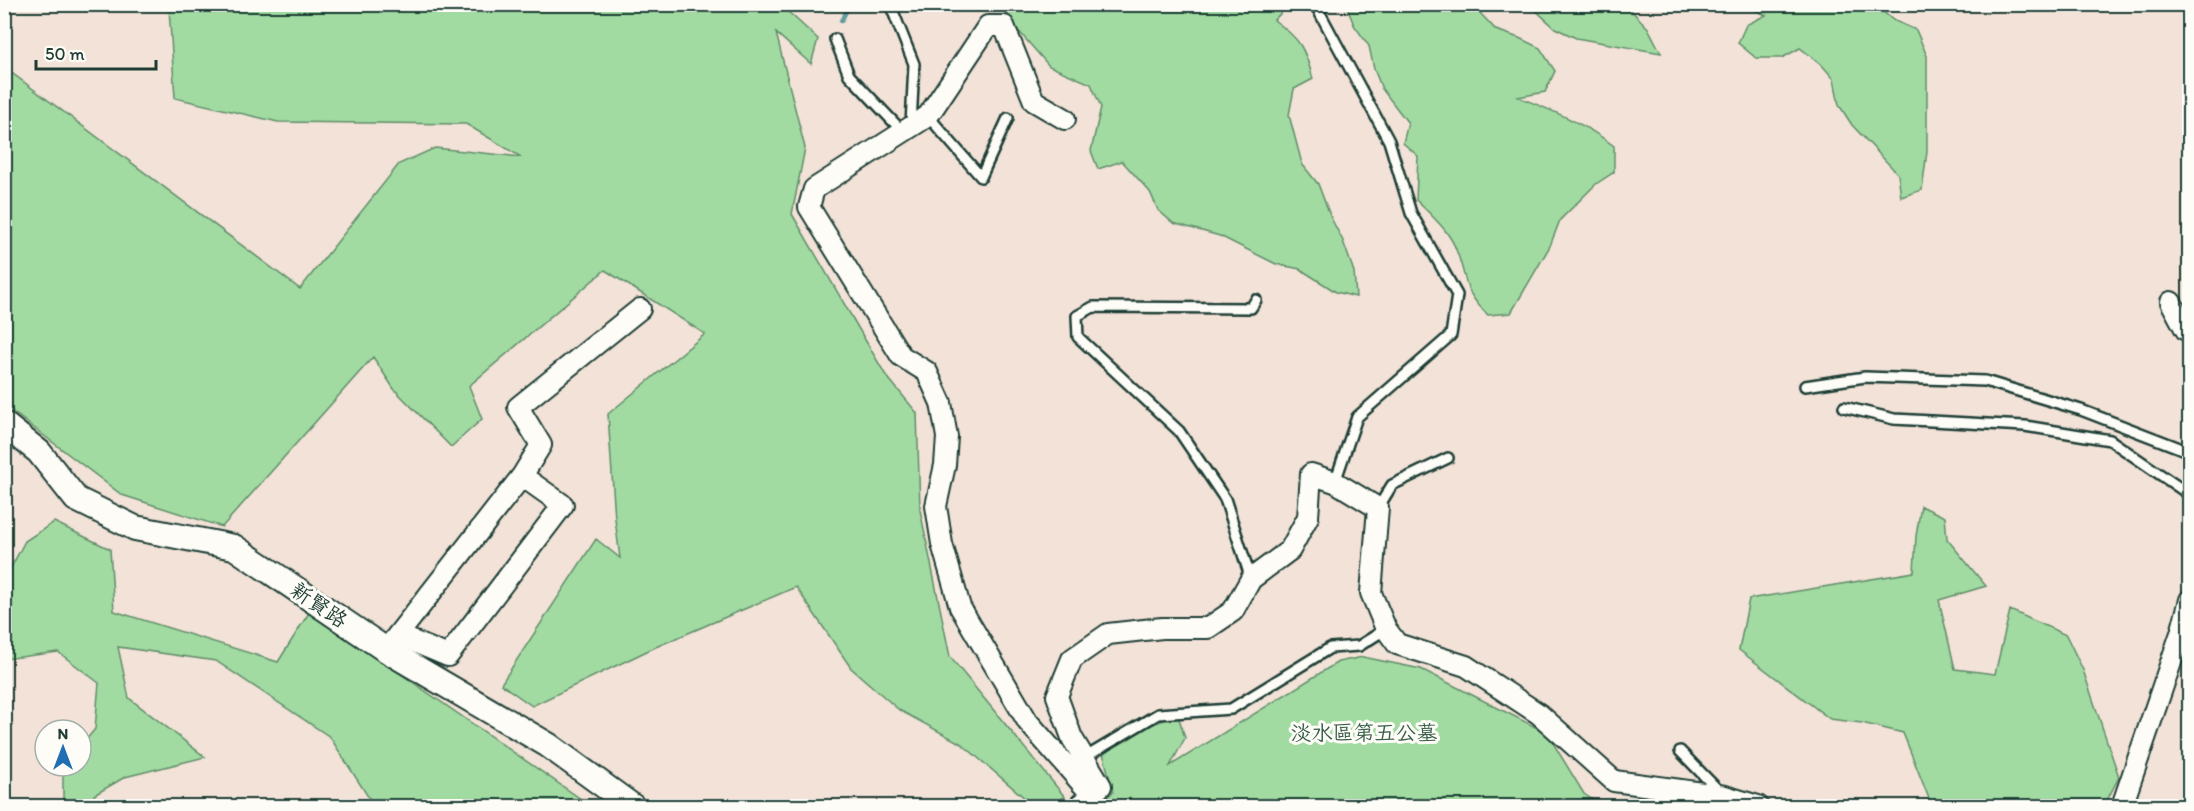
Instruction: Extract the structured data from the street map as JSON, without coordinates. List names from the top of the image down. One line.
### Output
{"streets":{"street":["新賢路"]},"parks":["淡水區第五公墓"],"scale_bar":"50 m","north":"top"}
